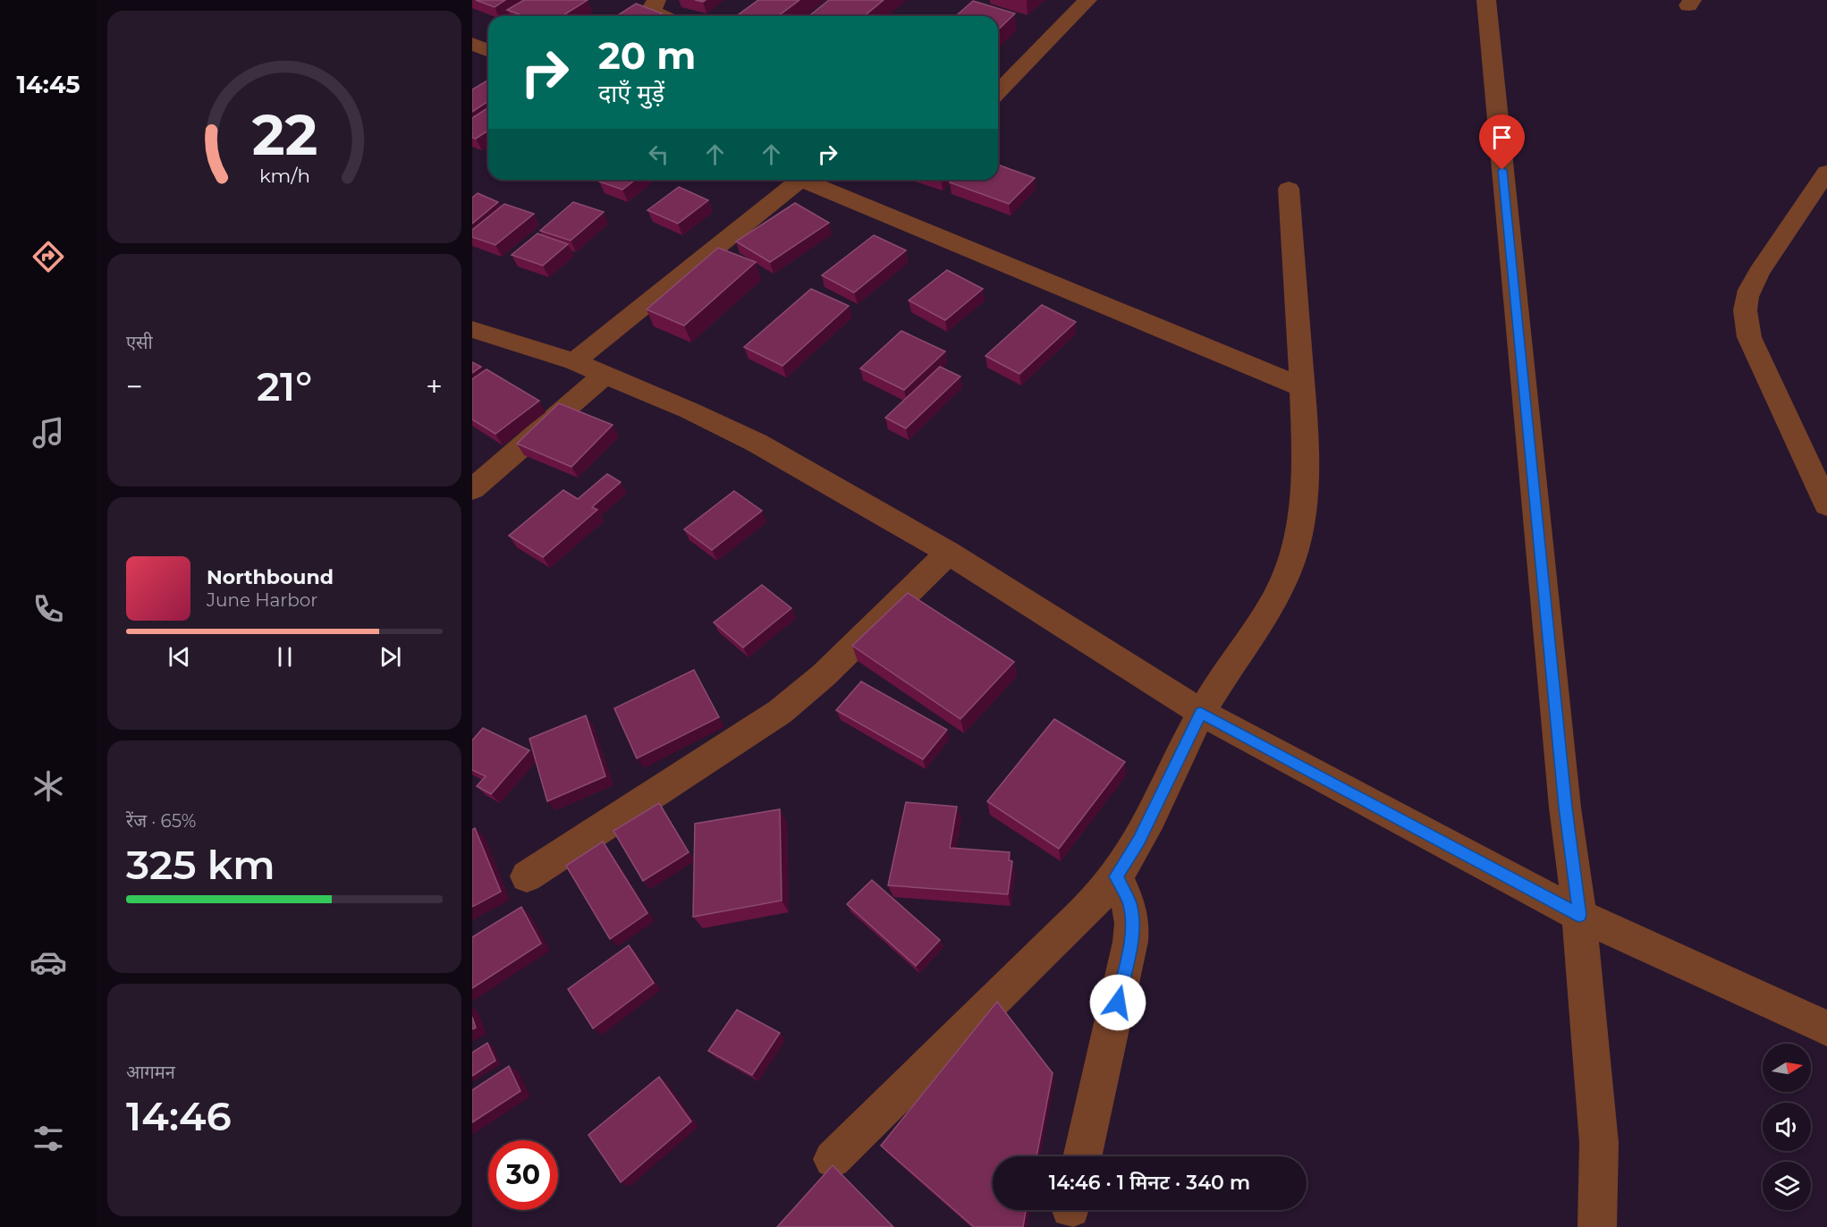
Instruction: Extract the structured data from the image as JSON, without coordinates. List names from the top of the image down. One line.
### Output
{"north":"right","page":{"tabs":"14:45","turn":["20 m","दाएँ मुड़ें"],"tile":["एसी",["रेंज · 65%","325 km"],["आगमन","14:46"]],"heat":["−","21°","+"],"song":["Northbound","June Harbor"],"limit":"30","trip":"14:46 · 1 मिनट · 340 m","gauge":["22","km/h"]}}
